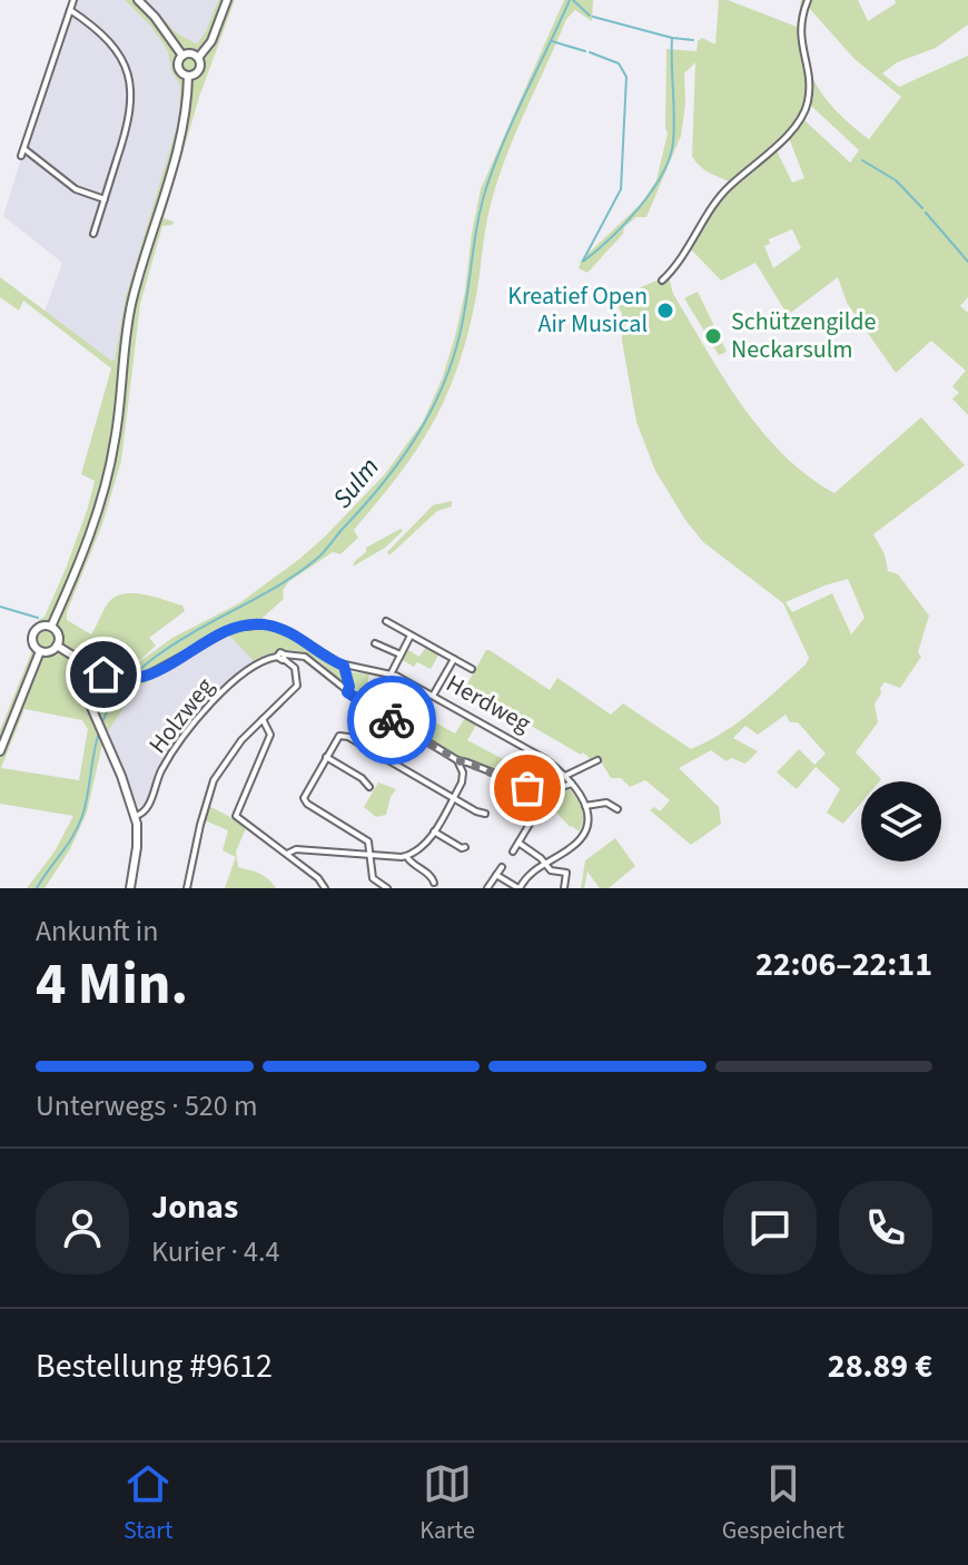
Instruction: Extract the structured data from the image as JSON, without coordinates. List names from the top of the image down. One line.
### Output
{"streets":{"main road":["Herdweg"],"street":["Holzweg"]},"water":["Sulm"],"places":["Kreatief Open Air Musical","Schützengilde Neckarsulm"],"page":{"heading":["4 Min.","Ankunft in","22:06–22:11"],"panel":["Jonas","Kurier · 4.4","Bestellung #9612","28.89 €"],"bar":"Unterwegs · 520 m","tabs":["Start","Karte","Gespeichert"]}}
